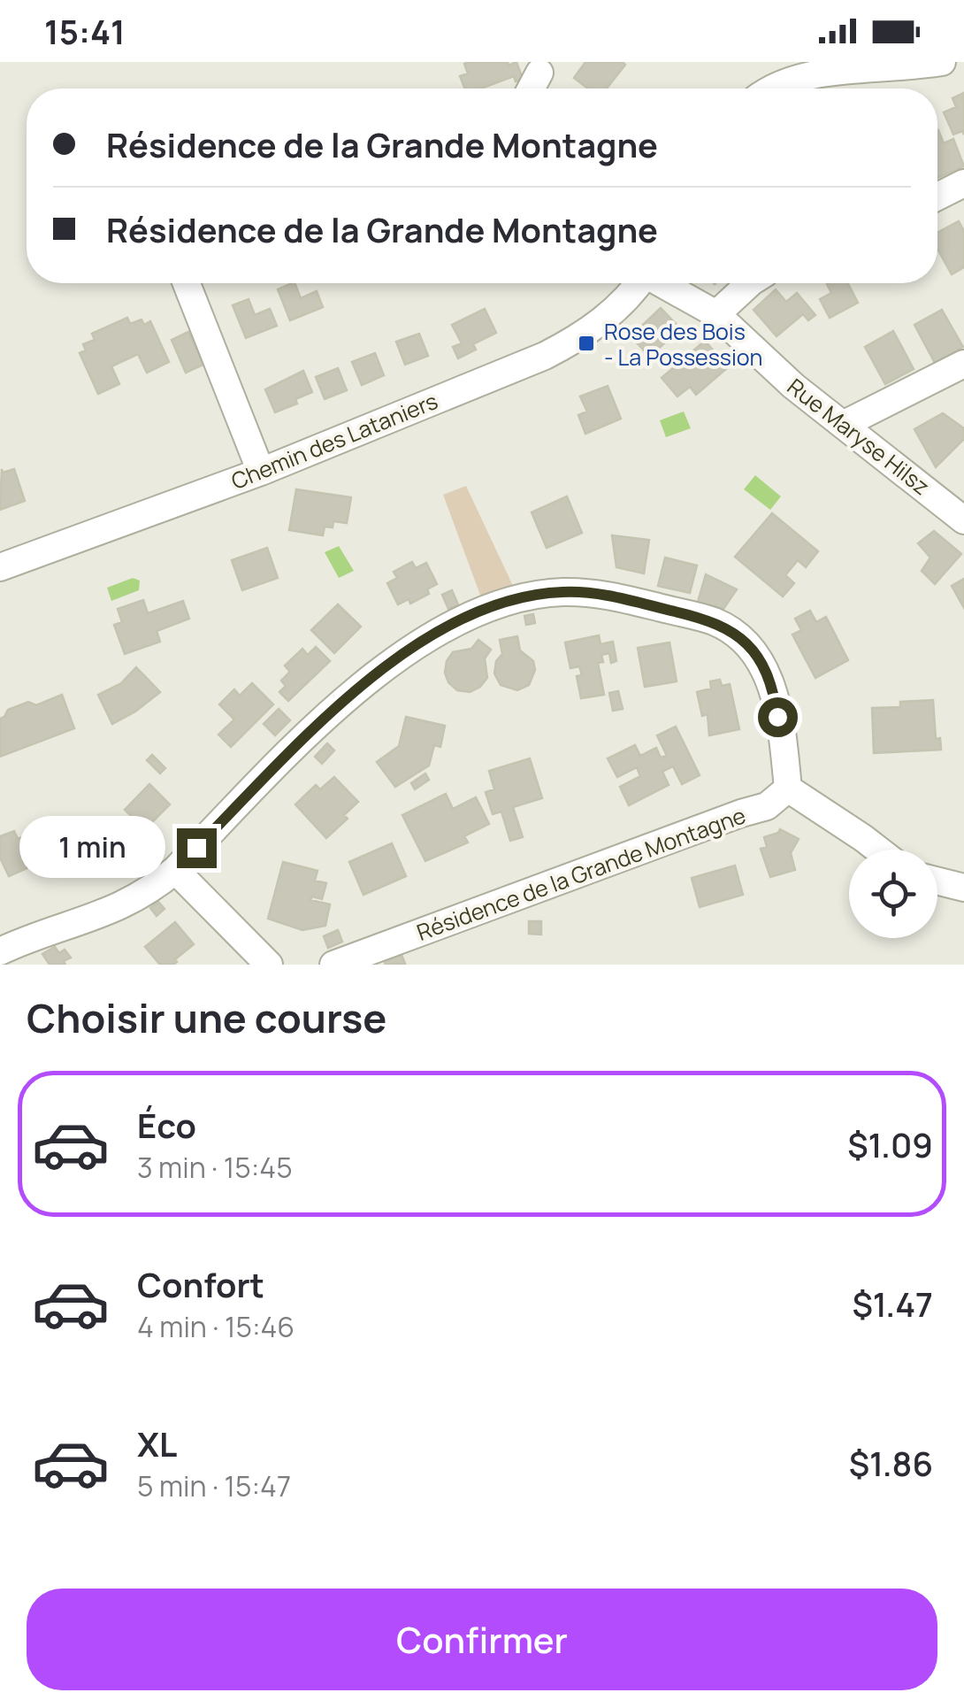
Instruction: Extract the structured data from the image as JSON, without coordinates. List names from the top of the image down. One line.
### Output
{"streets":{"street":["Rue Maryse Hilsz","Chemin des Lataniers","Résidence de la Grande Montagne"]},"places":{"transit":["Rose des Bois - La Possession"]},"page":{"status":"15:41","banner":["Résidence de la Grande Montagne","Résidence de la Grande Montagne"],"bubble":"1 min","heading":"Choisir une course","list":[{"name":"Éco","note":"3 min · 15:45","value":"$1.09"},{"name":"Confort","note":"4 min · 15:46","value":"$1.47"},{"name":"XL","note":"5 min · 15:47","value":"$1.86"}],"buttons":"Confirmer"}}
